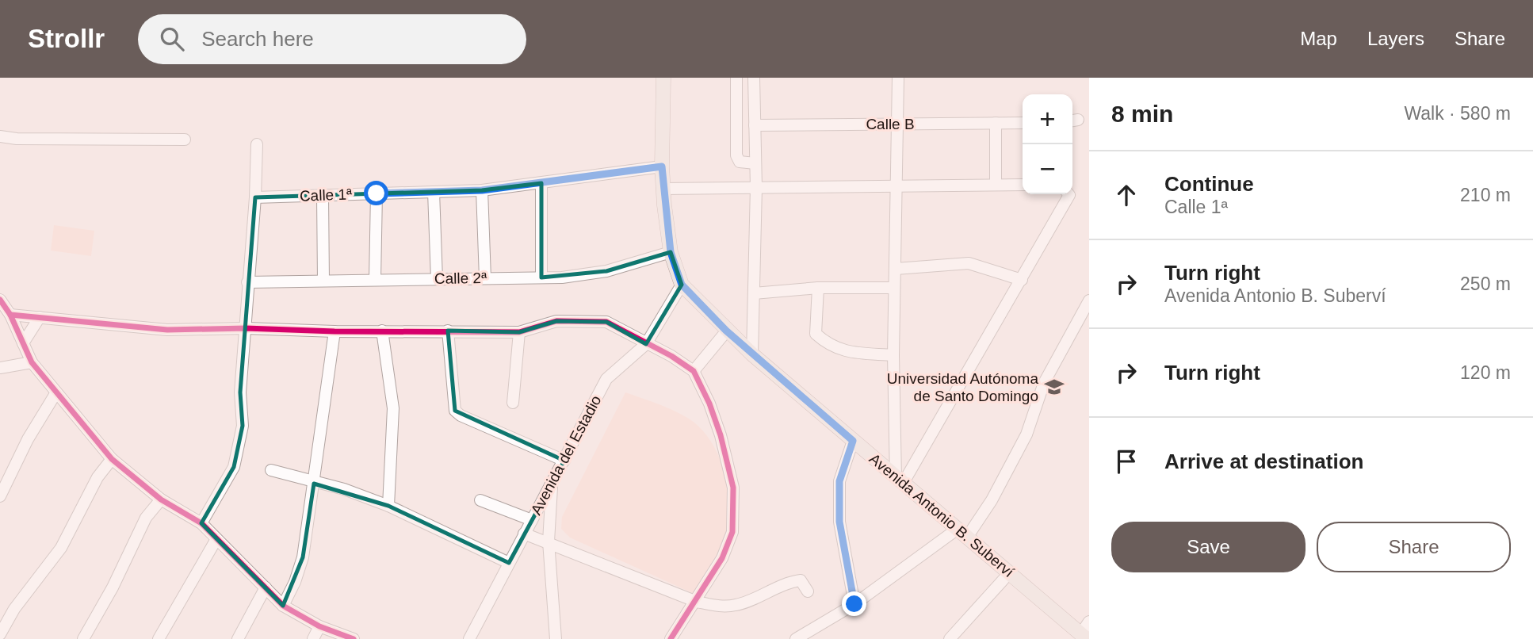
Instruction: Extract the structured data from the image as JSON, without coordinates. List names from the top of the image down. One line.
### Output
{"streets":{"main road":["Avenida Antonio B. Suberví"],"street":["Calle B","Calle 1ª","Calle 2ª","Avenida del Estadio"]},"crossings":[["Calle 1ª","Avenida Antonio B. Suberví"],["Calle 2ª","Avenida Antonio B. Suberví"],["Avenida del Estadio","Avenida Antonio B. Suberví"]],"places":{"school or university":["Universidad Autónoma de Santo Domingo"]},"page":{"header":"Strollr","search":"Search here","nav":["Map","Layers","Share"],"heading":["8 min","Walk · 580 m"],"map_buttons":["+","−"],"list":[["Continue","Calle 1ª","210 m"],["Turn right","Avenida Antonio B. Suberví","250 m"],["Turn right","120 m"],"Arrive at destination"],"buttons":["Save","Share"]}}
